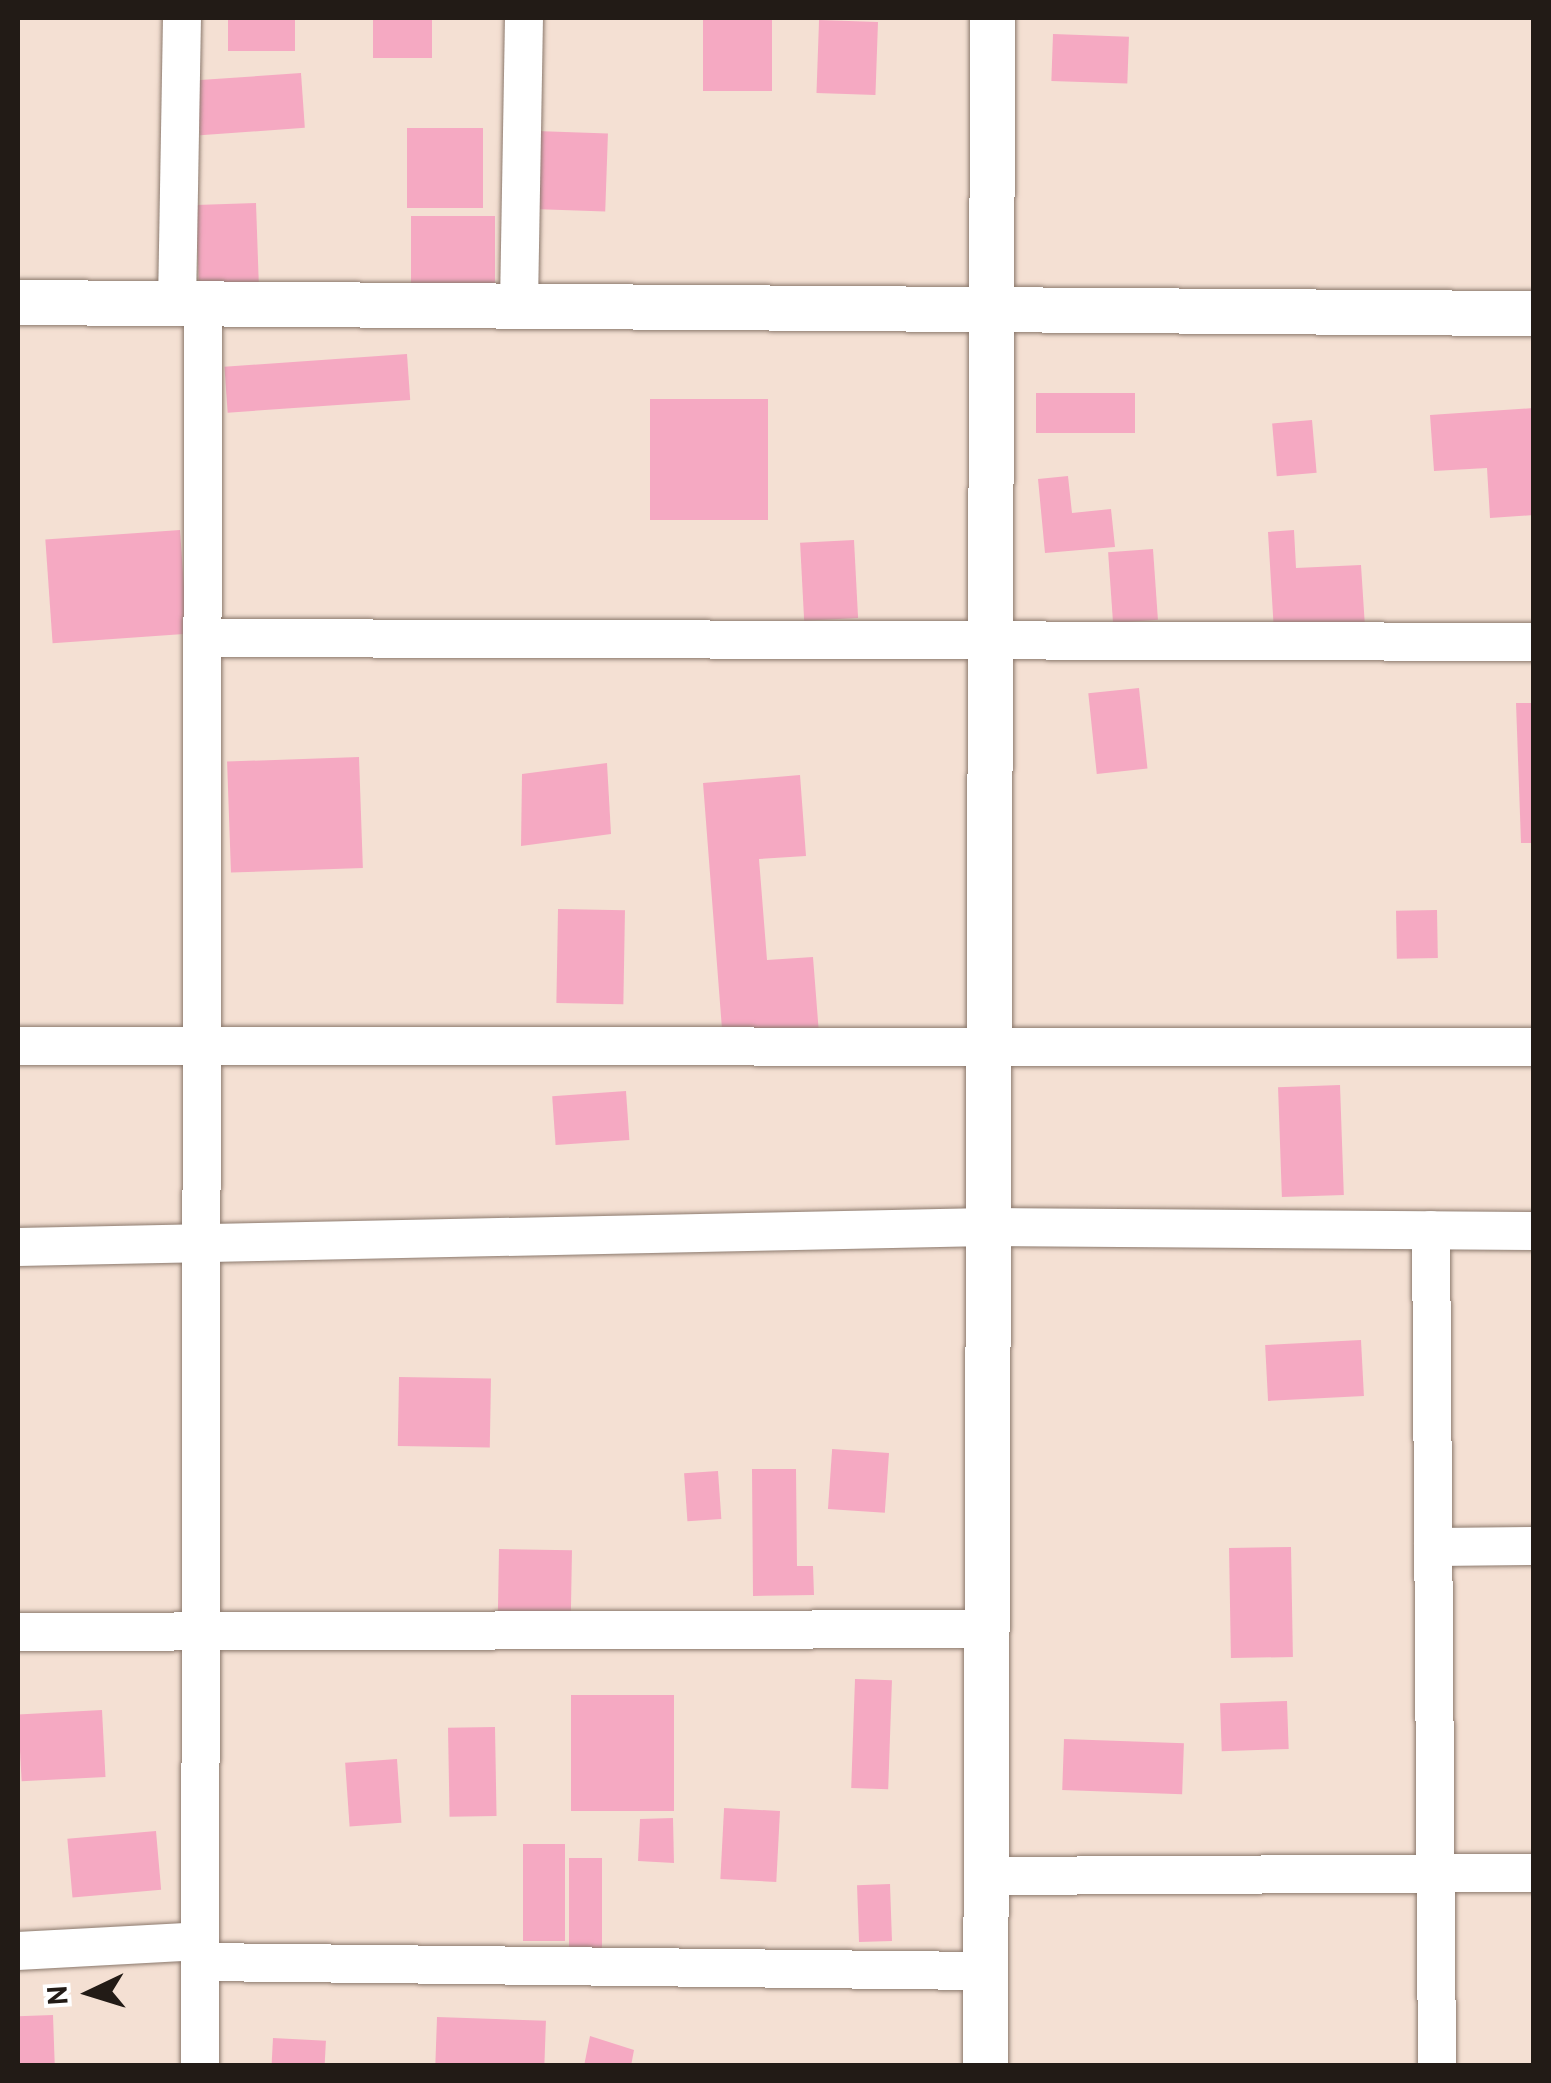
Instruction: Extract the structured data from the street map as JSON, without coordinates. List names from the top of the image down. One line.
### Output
{"north":"left"}
